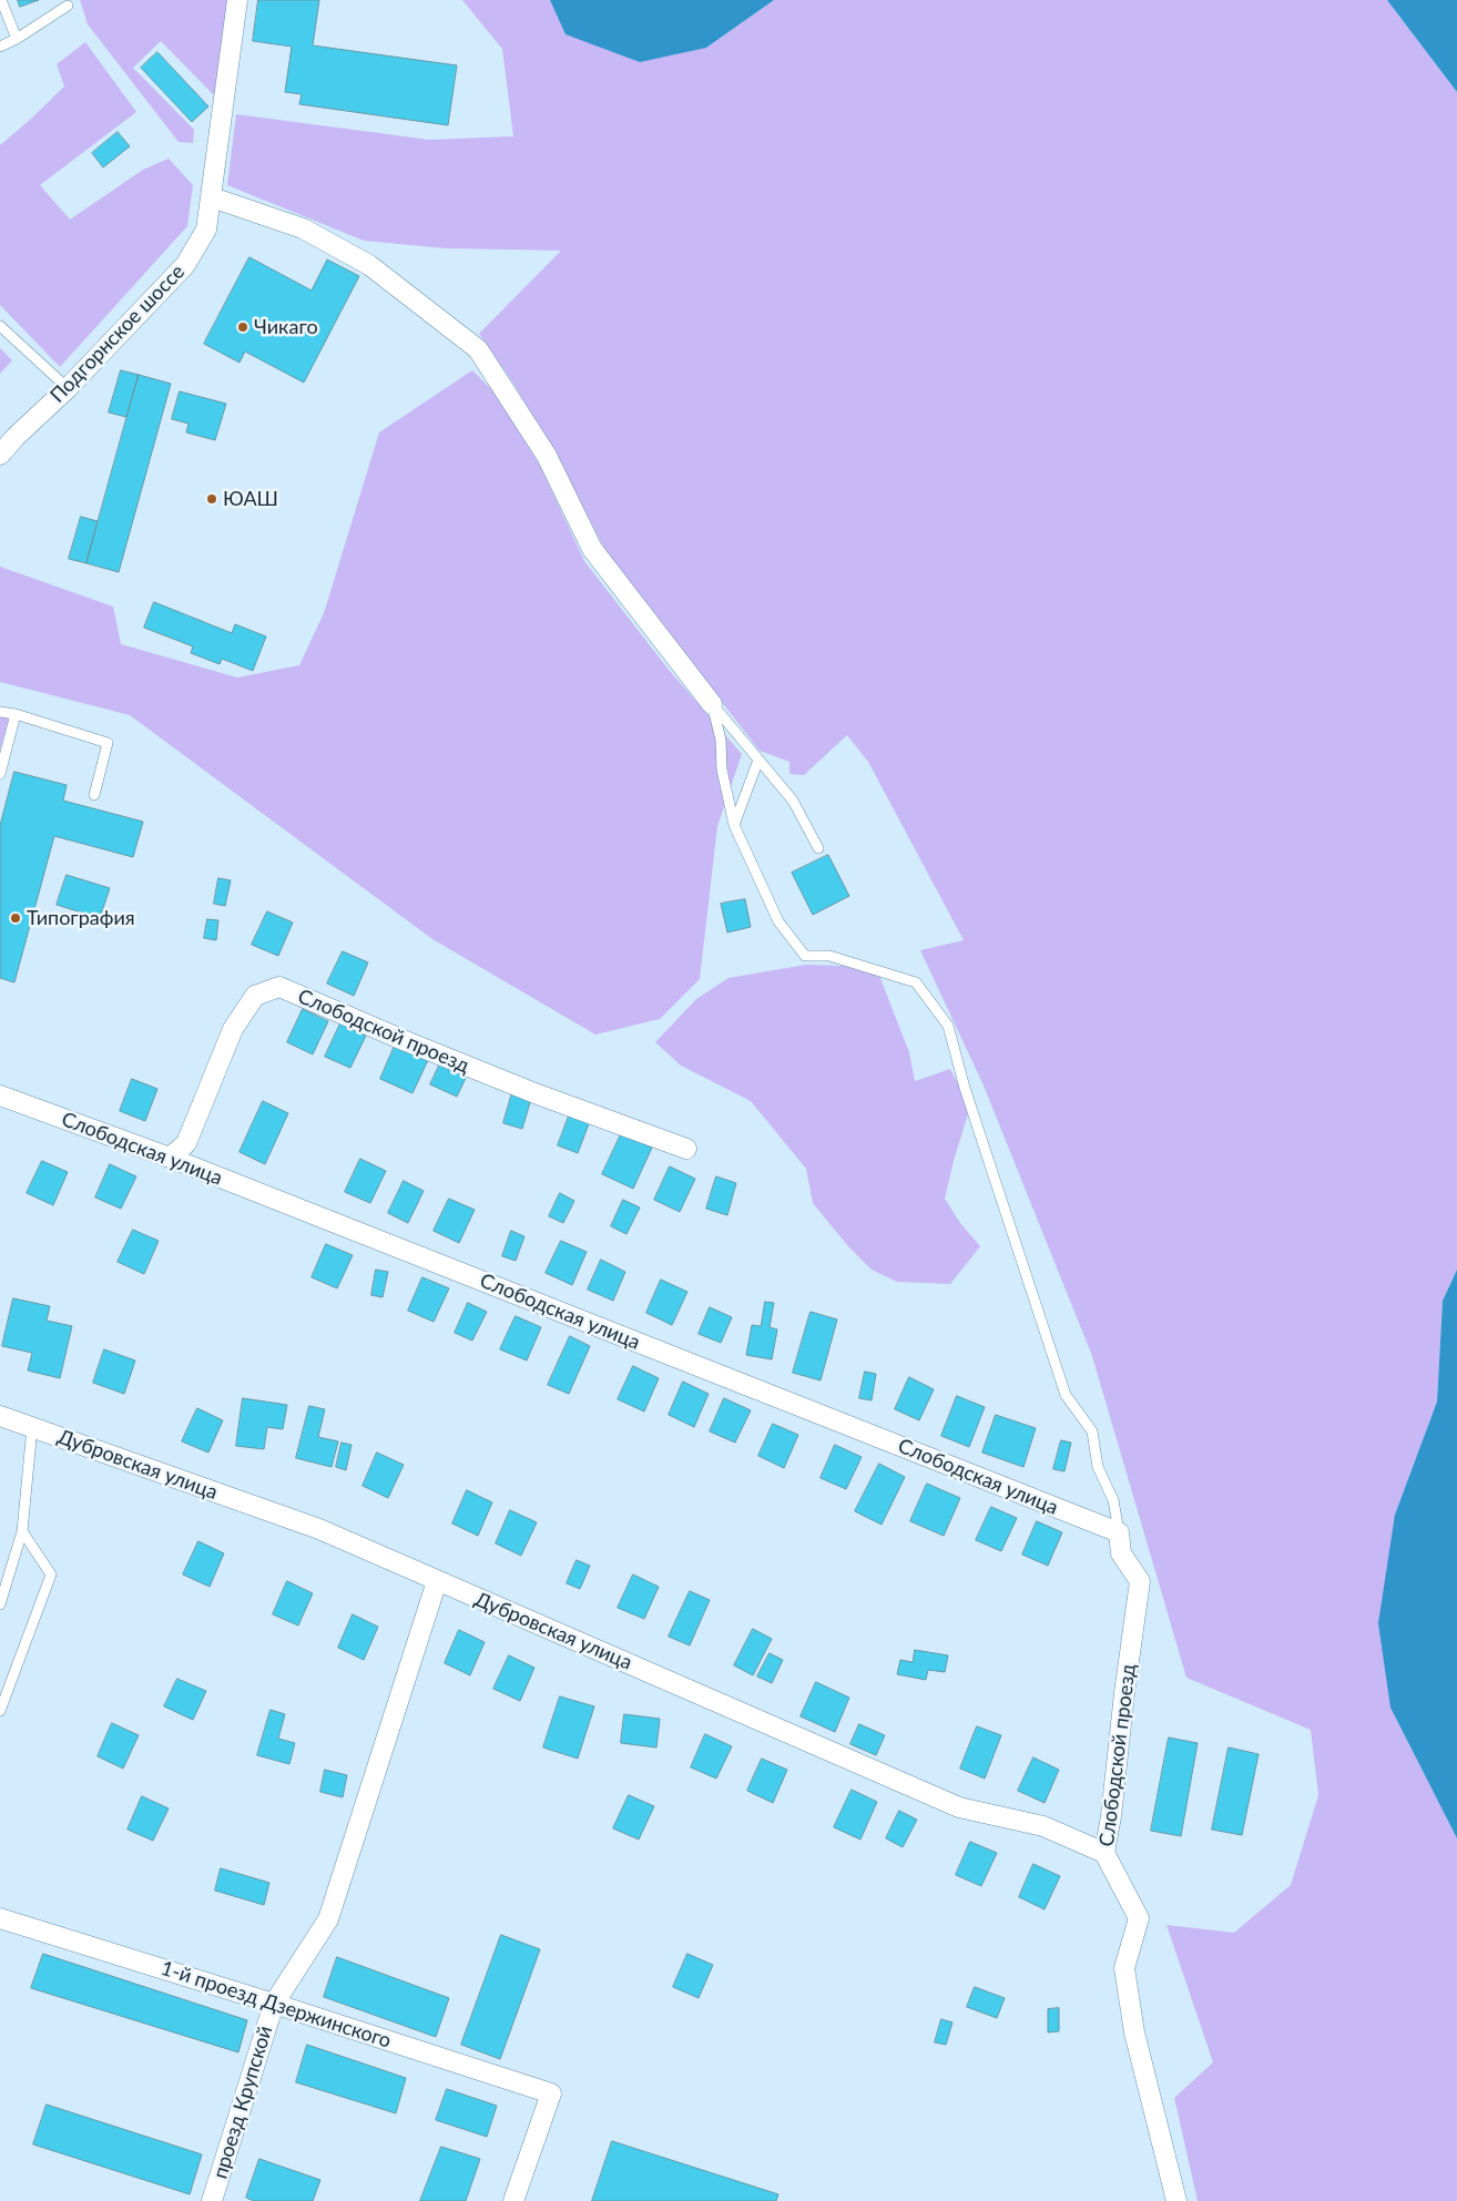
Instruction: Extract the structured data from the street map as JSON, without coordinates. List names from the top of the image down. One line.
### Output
{"streets":{"street":["Подгорнское шоссе","Слободской проезд","Слободская улица","Дубровская улица","1-й проезд Дзержинского","проезд Крупской"]},"crossings":[["Слободской проезд","Слободская улица"],["Слободской проезд","Дубровская улица"],["Дубровская улица","проезд Крупской"],["1-й проезд Дзержинского","проезд Крупской"]],"places":["Чикаго","ЮАШ","Типография"]}
